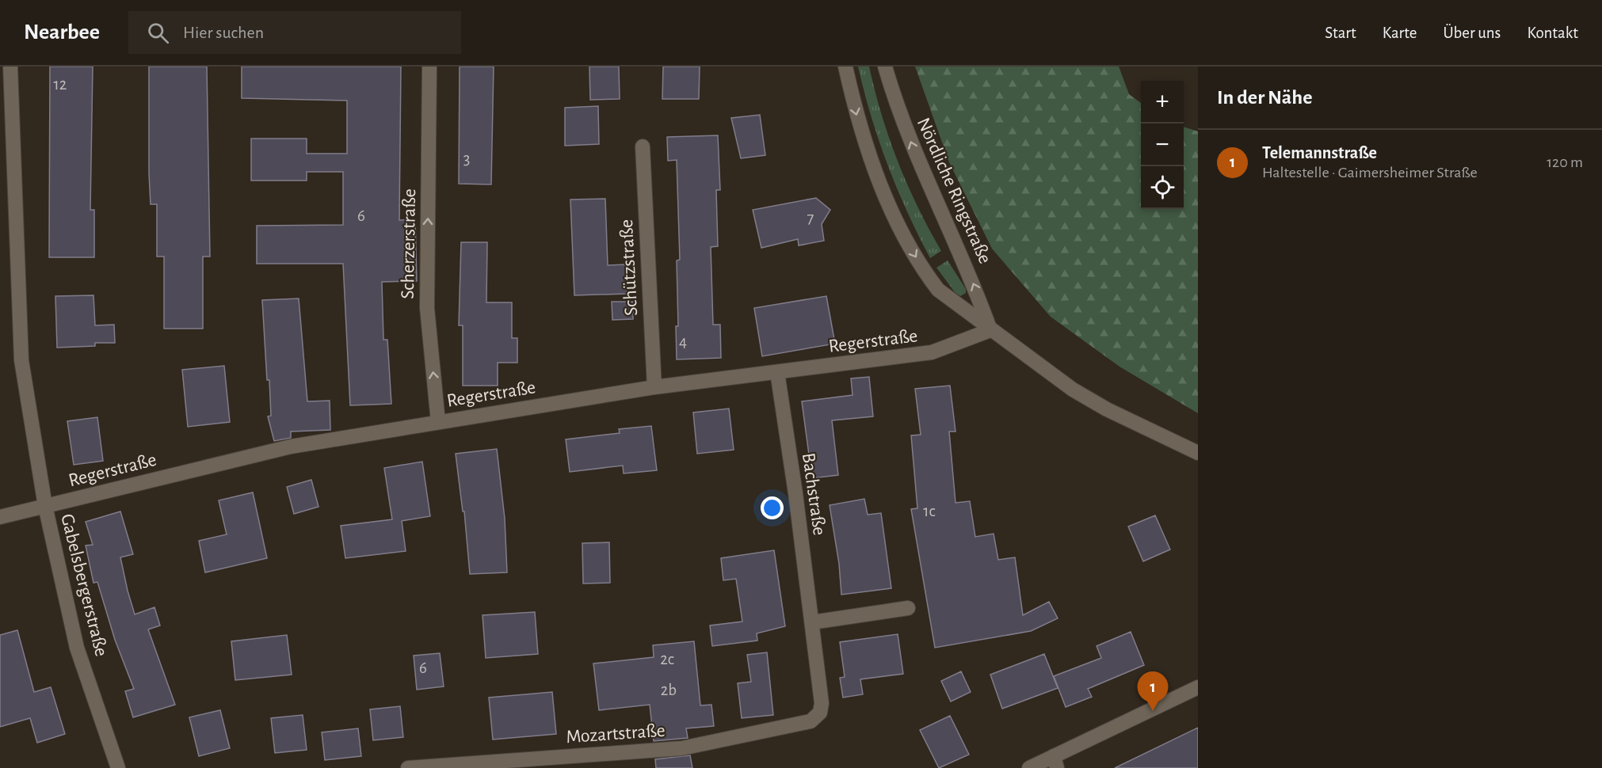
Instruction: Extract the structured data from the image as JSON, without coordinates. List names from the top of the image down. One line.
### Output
{"streets":{"street":["Nördliche Ringstraße","Scherzerstraße","Schützstraße","Regerstraße","Bachstraße","Gabelsbergerstraße","Mozartstraße"]},"crossings":[["Nördliche Ringstraße","Regerstraße"],["Scherzerstraße","Regerstraße"],["Schützstraße","Regerstraße"],["Regerstraße","Bachstraße"],["Regerstraße","Gabelsbergerstraße"],["Bachstraße","Mozartstraße"]],"one_way":["Scherzerstraße"],"house_numbers":["12","3","6","7","4","1c","2c","6","2b"],"page":{"header":"Nearbee","search":"Hier suchen","nav":["Start","Karte","Über uns","Kontakt"],"heading":"In der Nähe","map_buttons":["+","−"],"list":[{"mark":"1","name":"Telemannstraße","note":"Haltestelle · Gaimersheimer Straße","value":"120 m"}],"pins":"1"}}
